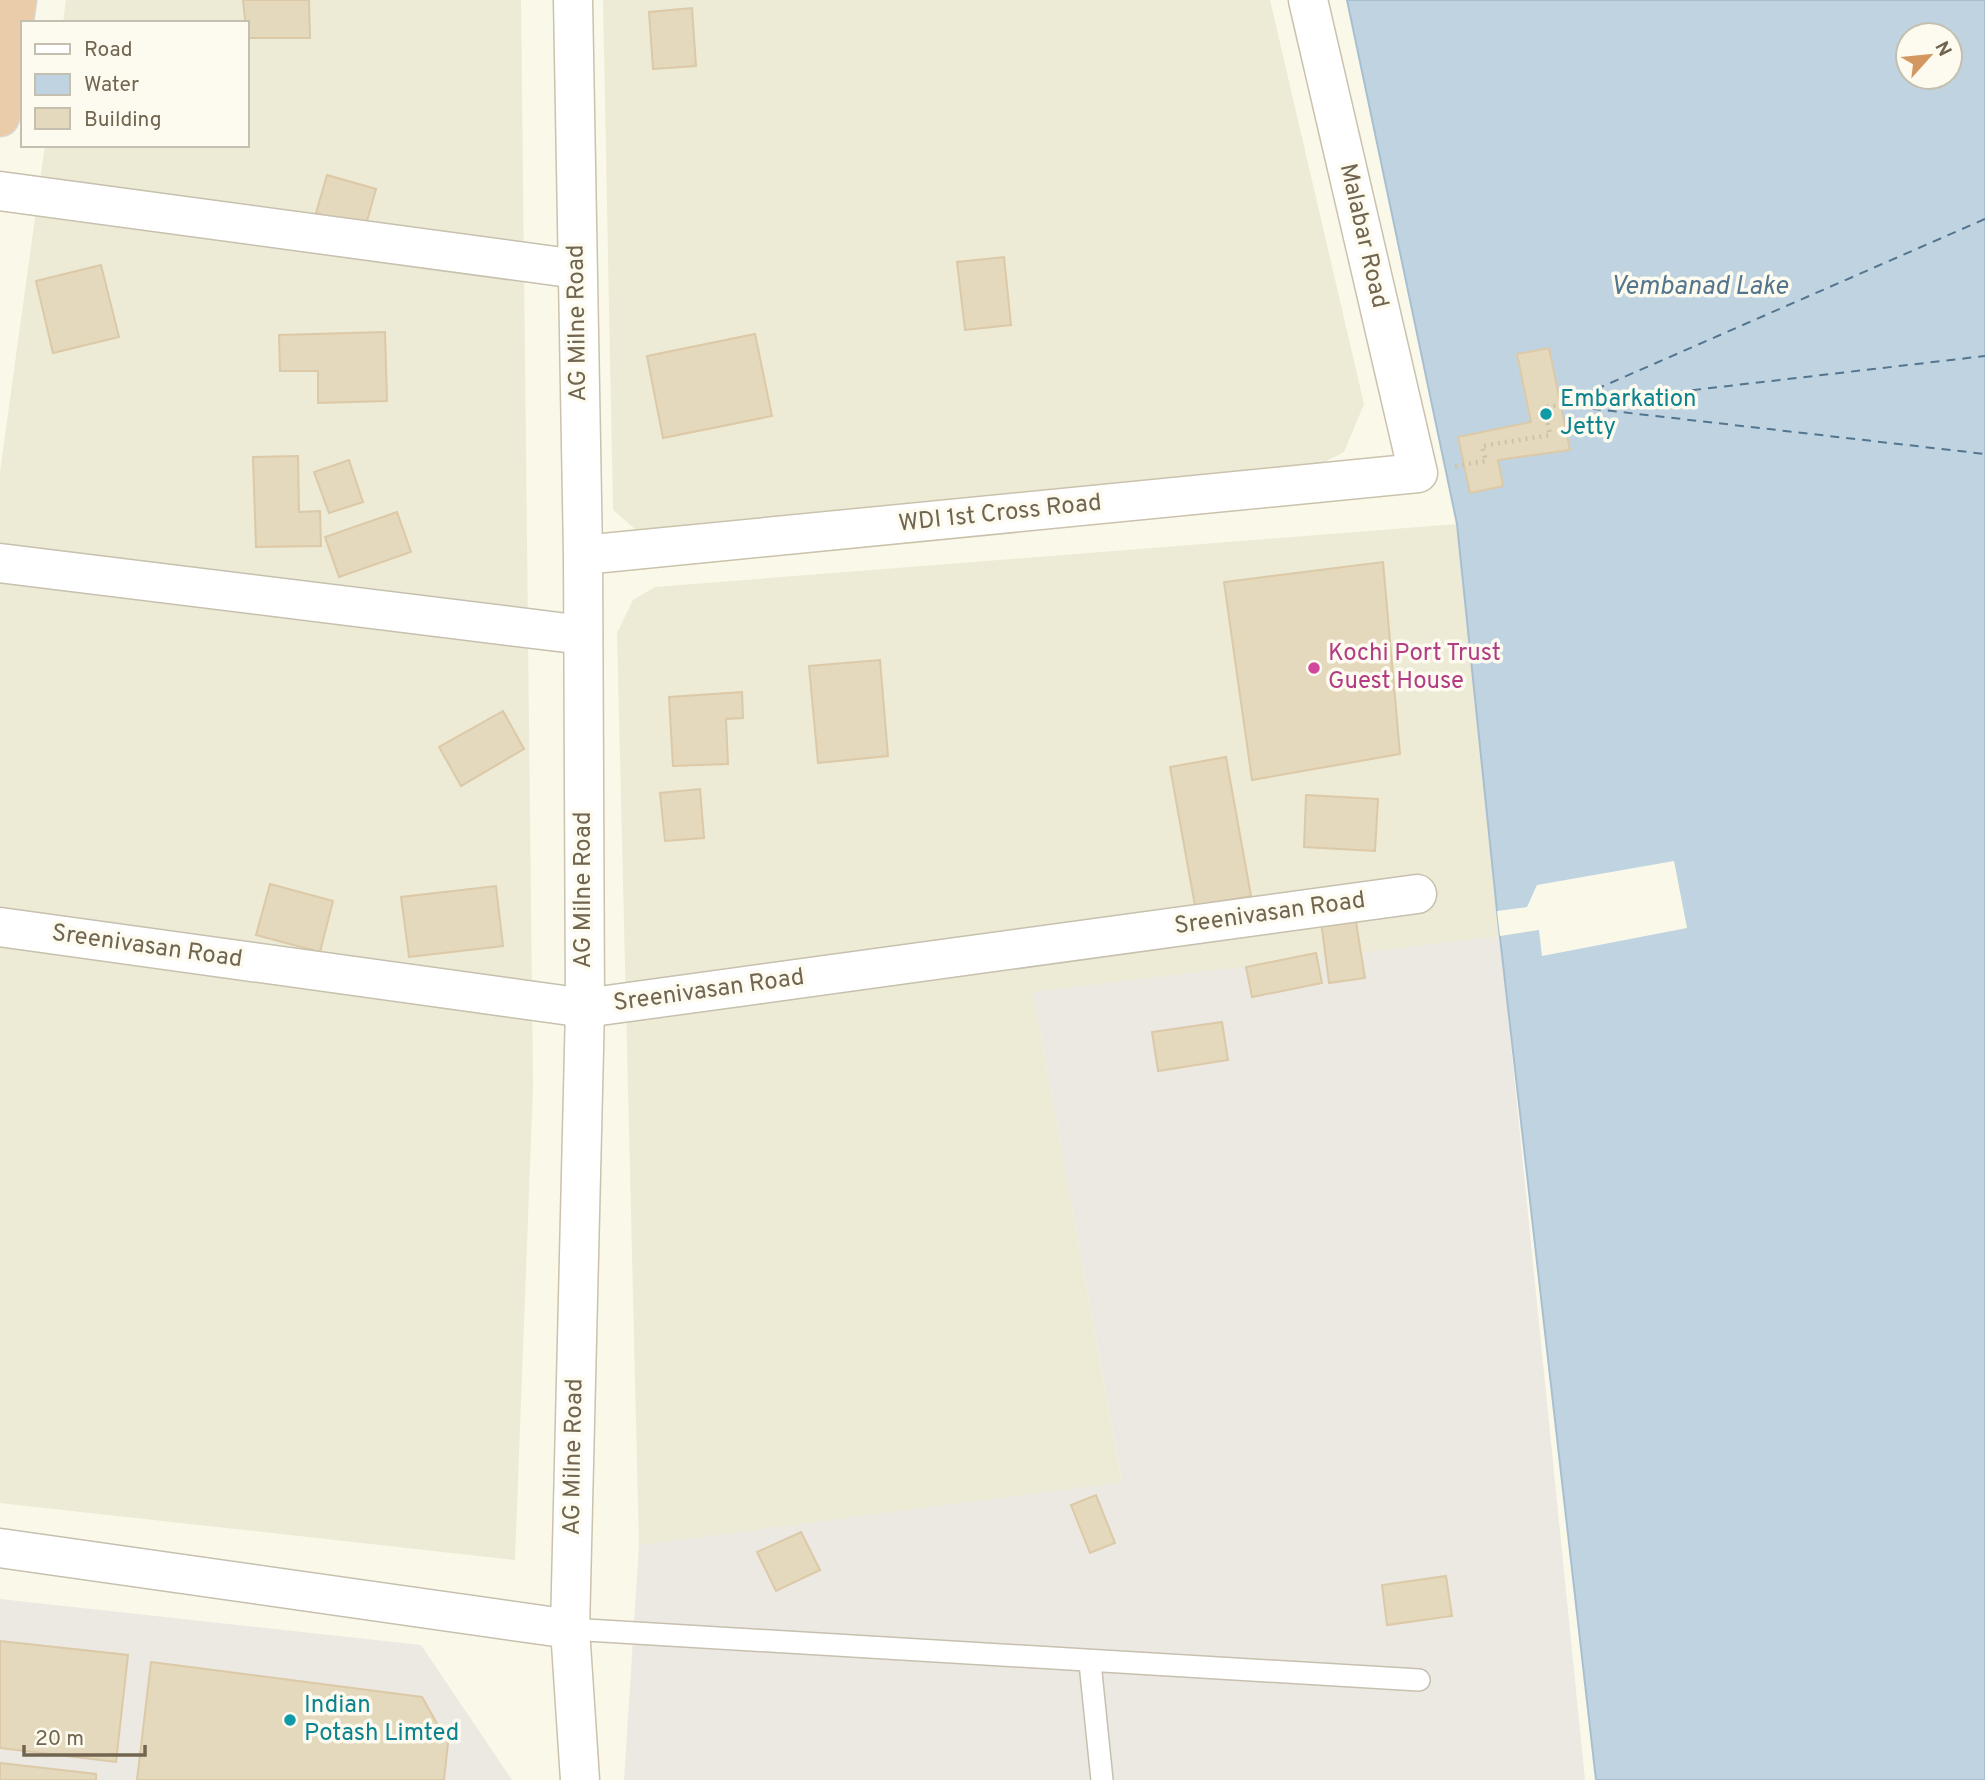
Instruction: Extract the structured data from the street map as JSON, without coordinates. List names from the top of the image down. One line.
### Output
{"streets":{"street":["Malabar Road","AG Milne Road","WDI 1st Cross Road","Sreenivasan Road"]},"crossings":[["Malabar Road","WDI 1st Cross Road"],["AG Milne Road","WDI 1st Cross Road"],["AG Milne Road","Sreenivasan Road"]],"water":["Vembanad Lake"],"places":["Embarkation Jetty","Kochi Port Trust Guest House","Indian Potash Limted"],"legend":["Road","Water","Building"],"scale_bar":"20 m","north":"top right"}
